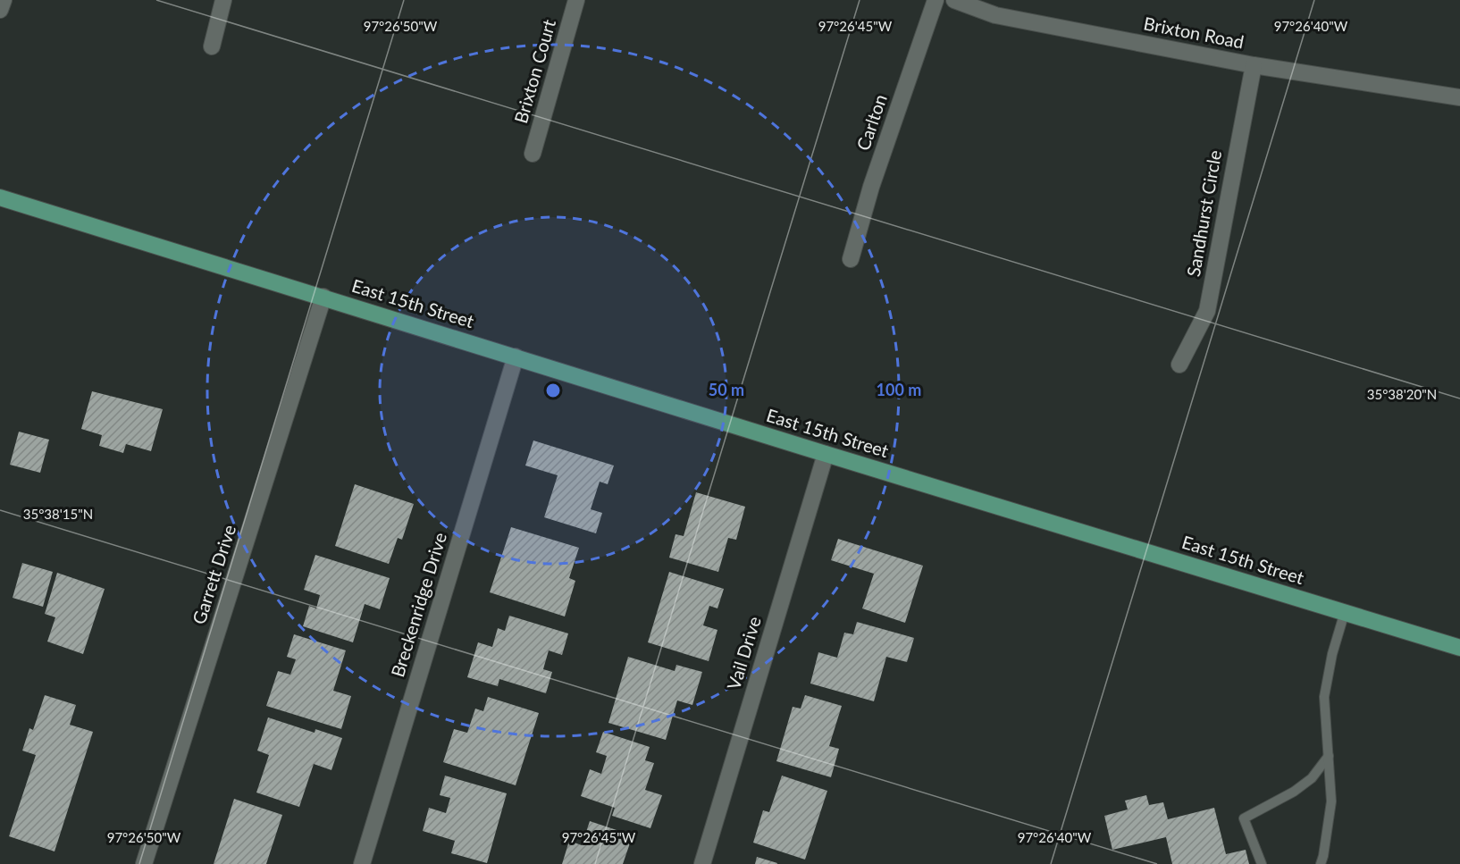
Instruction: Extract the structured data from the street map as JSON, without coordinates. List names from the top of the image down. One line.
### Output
{"streets":{"main road":["East 15th Street"],"street":["Brixton Road","Brixton Court","Carlton","Sandhurst Circle","Garrett Drive","Breckenridge Drive","Vail Drive"]},"crossings":[["Brixton Road","Sandhurst Circle"],["East 15th Street","Garrett Drive"],["East 15th Street","Breckenridge Drive"],["East 15th Street","Vail Drive"]],"coordinates":["97°26'50\"W","97°26'45\"W","97°26'40\"W","35°38'20\"N","35°38'15\"N"],"rings":["50 m","100 m"]}
